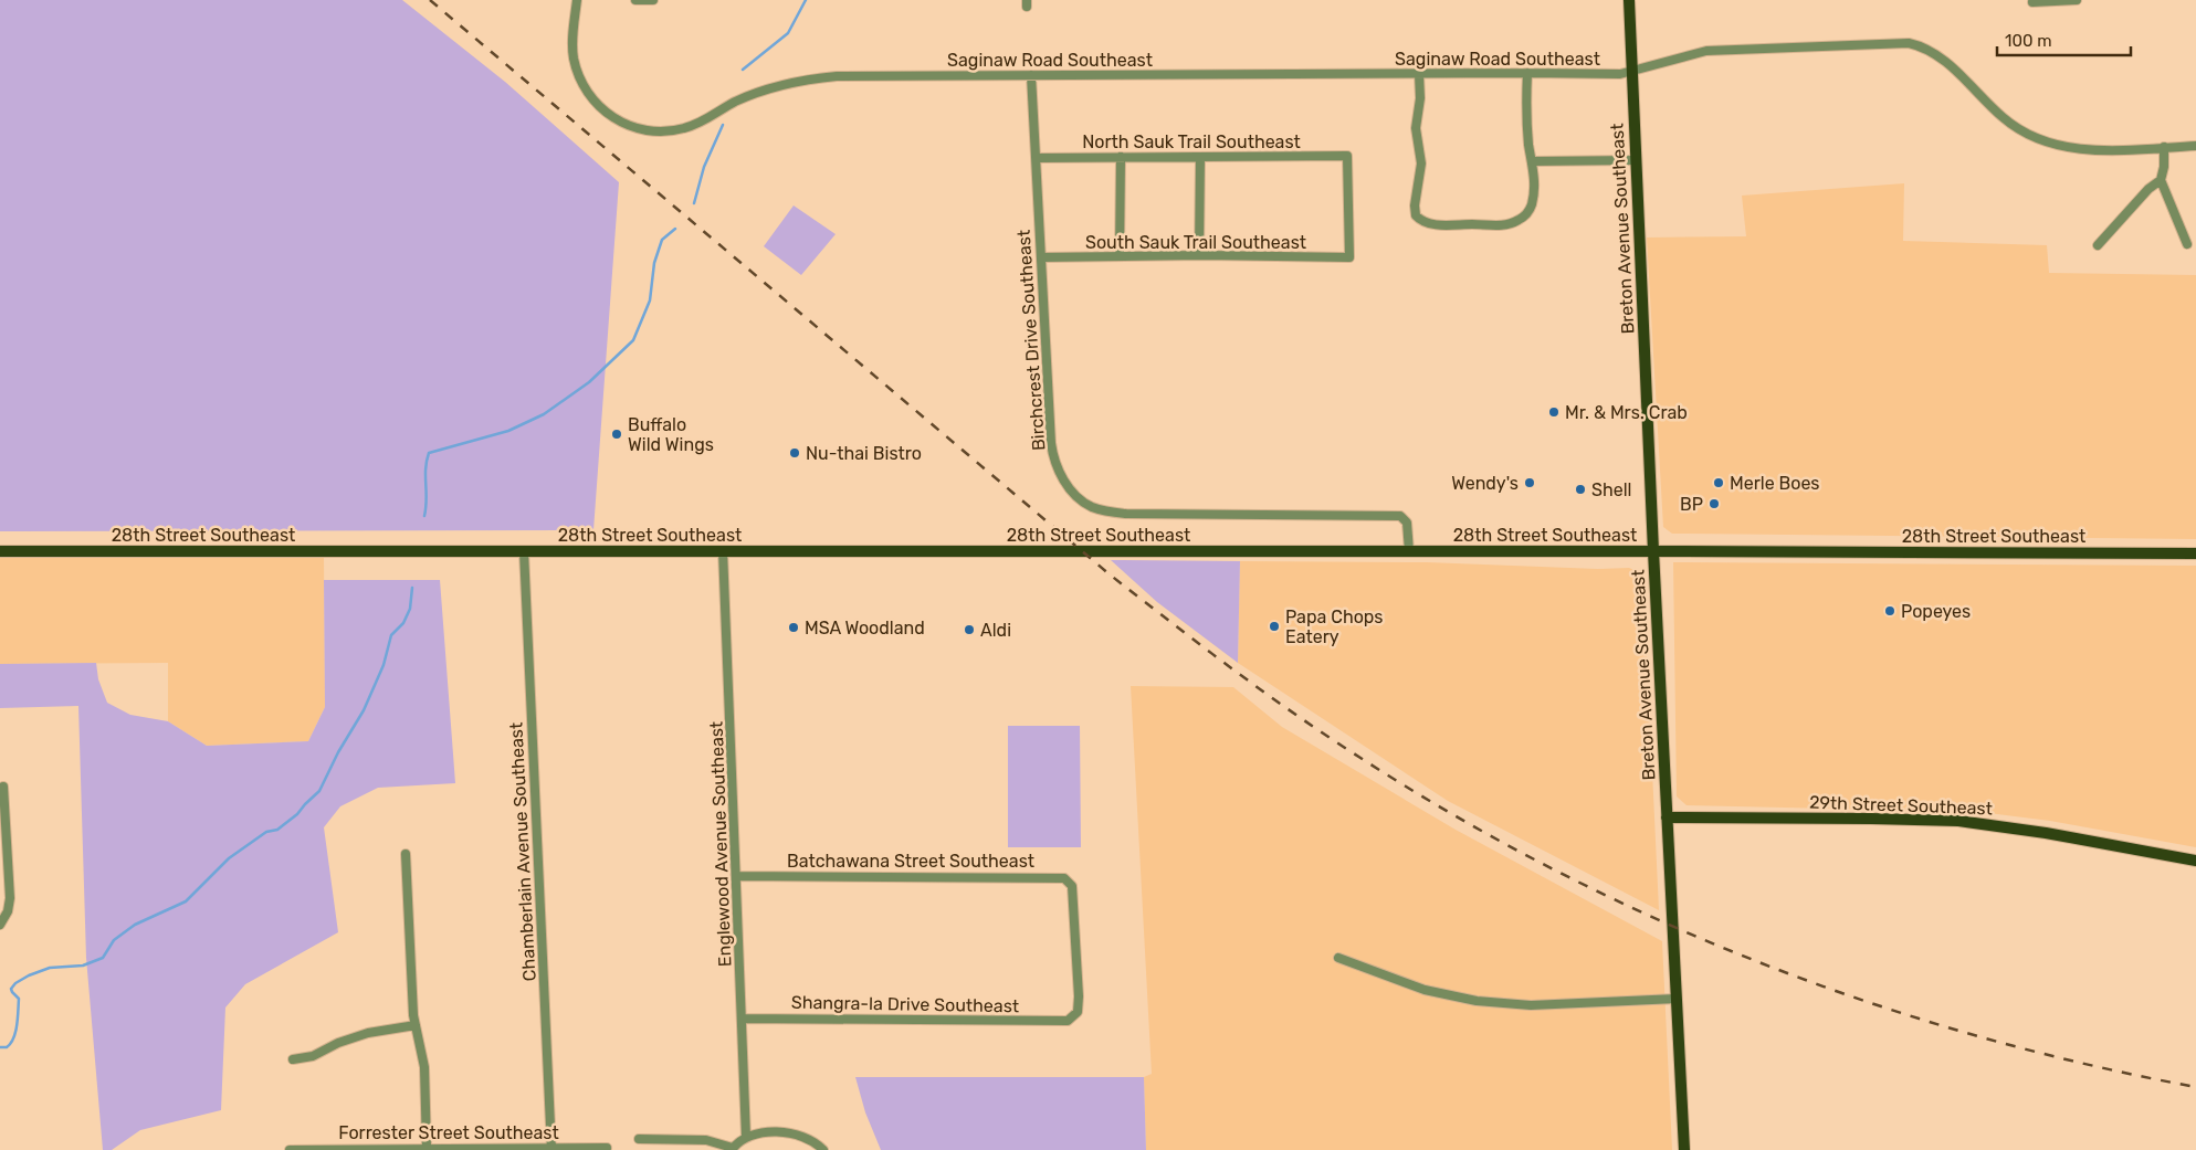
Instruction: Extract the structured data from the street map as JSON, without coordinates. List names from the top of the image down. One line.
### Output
{"streets":{"main road":["Breton Avenue Southeast","28th Street Southeast","29th Street Southeast"],"street":["Saginaw Road Southeast","North Sauk Trail Southeast","South Sauk Trail Southeast","Birchcrest Drive Southeast","Englewood Avenue Southeast","Chamberlain Avenue Southeast","Batchawana Street Southeast","Shangra-la Drive Southeast","Forrester Street Southeast"]},"crossings":[["Saginaw Road Southeast","Breton Avenue Southeast"],["Saginaw Road Southeast","Birchcrest Drive Southeast"],["North Sauk Trail Southeast","South Sauk Trail Southeast"],["North Sauk Trail Southeast","Birchcrest Drive Southeast"],["Breton Avenue Southeast","28th Street Southeast"],["Breton Avenue Southeast","29th Street Southeast"],["South Sauk Trail Southeast","Birchcrest Drive Southeast"],["Birchcrest Drive Southeast","28th Street Southeast"],["28th Street Southeast","Englewood Avenue Southeast"],["28th Street Southeast","Chamberlain Avenue Southeast"],["Englewood Avenue Southeast","Batchawana Street Southeast"],["Englewood Avenue Southeast","Shangra-la Drive Southeast"],["Chamberlain Avenue Southeast","Forrester Street Southeast"],["Batchawana Street Southeast","Shangra-la Drive Southeast"]],"places":["Mr. & Mrs. Crab","Buffalo Wild Wings","Nu-thai Bistro","Wendy's","Merle Boes","Shell","BP","Popeyes","Papa Chops Eatery","MSA Woodland","Aldi"],"scale_bar":"100 m"}
